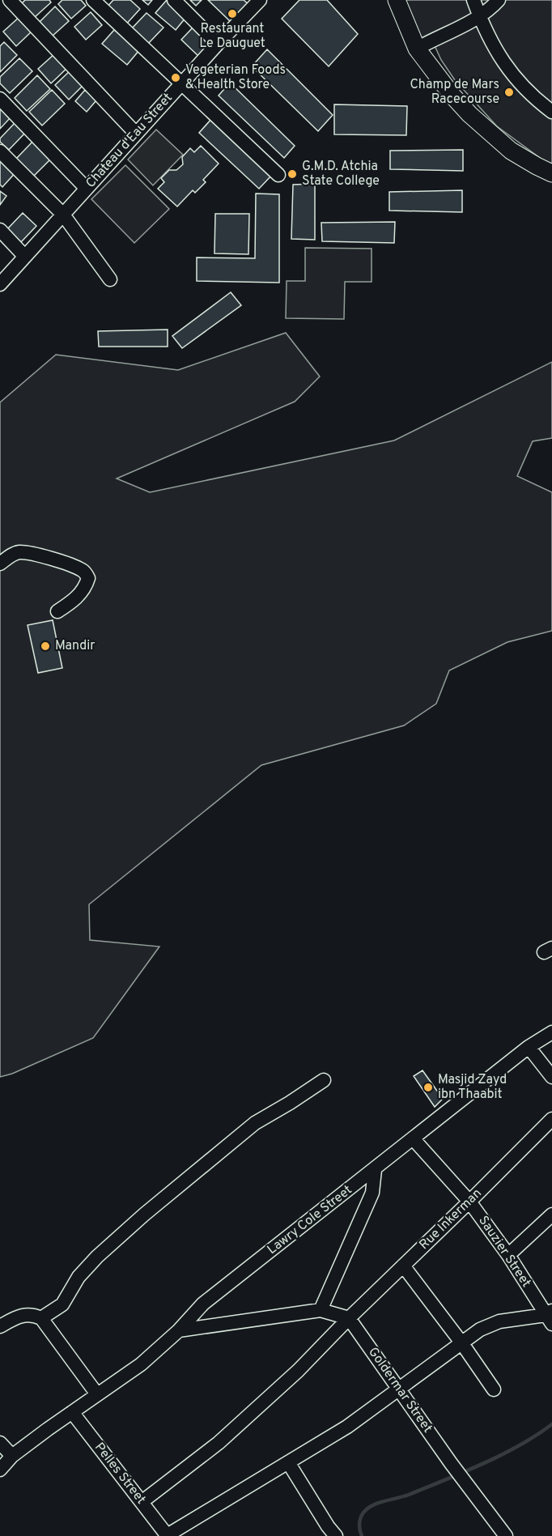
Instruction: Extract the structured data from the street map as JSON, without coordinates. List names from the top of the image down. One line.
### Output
{"streets":{"street":["Chateau d'Eau Street","Rue Inkerman","Lawry Cole Street","Sauzier Street","Goldermar Street","Pelles Street"]},"crossings":[["Rue Inkerman","Sauzier Street"],["Rue Inkerman","Goldermar Street"],["Rue Inkerman","Pelles Street"],["Lawry Cole Street","Sauzier Street"],["Lawry Cole Street","Pelles Street"]],"places":["Restaurant Le Dauguet","Vegeterian Foods & Health Store","Champ de Mars Racecourse","G.M.D. Atchia State College","Mandir","Masjid Zayd ibn Thaabit"]}
